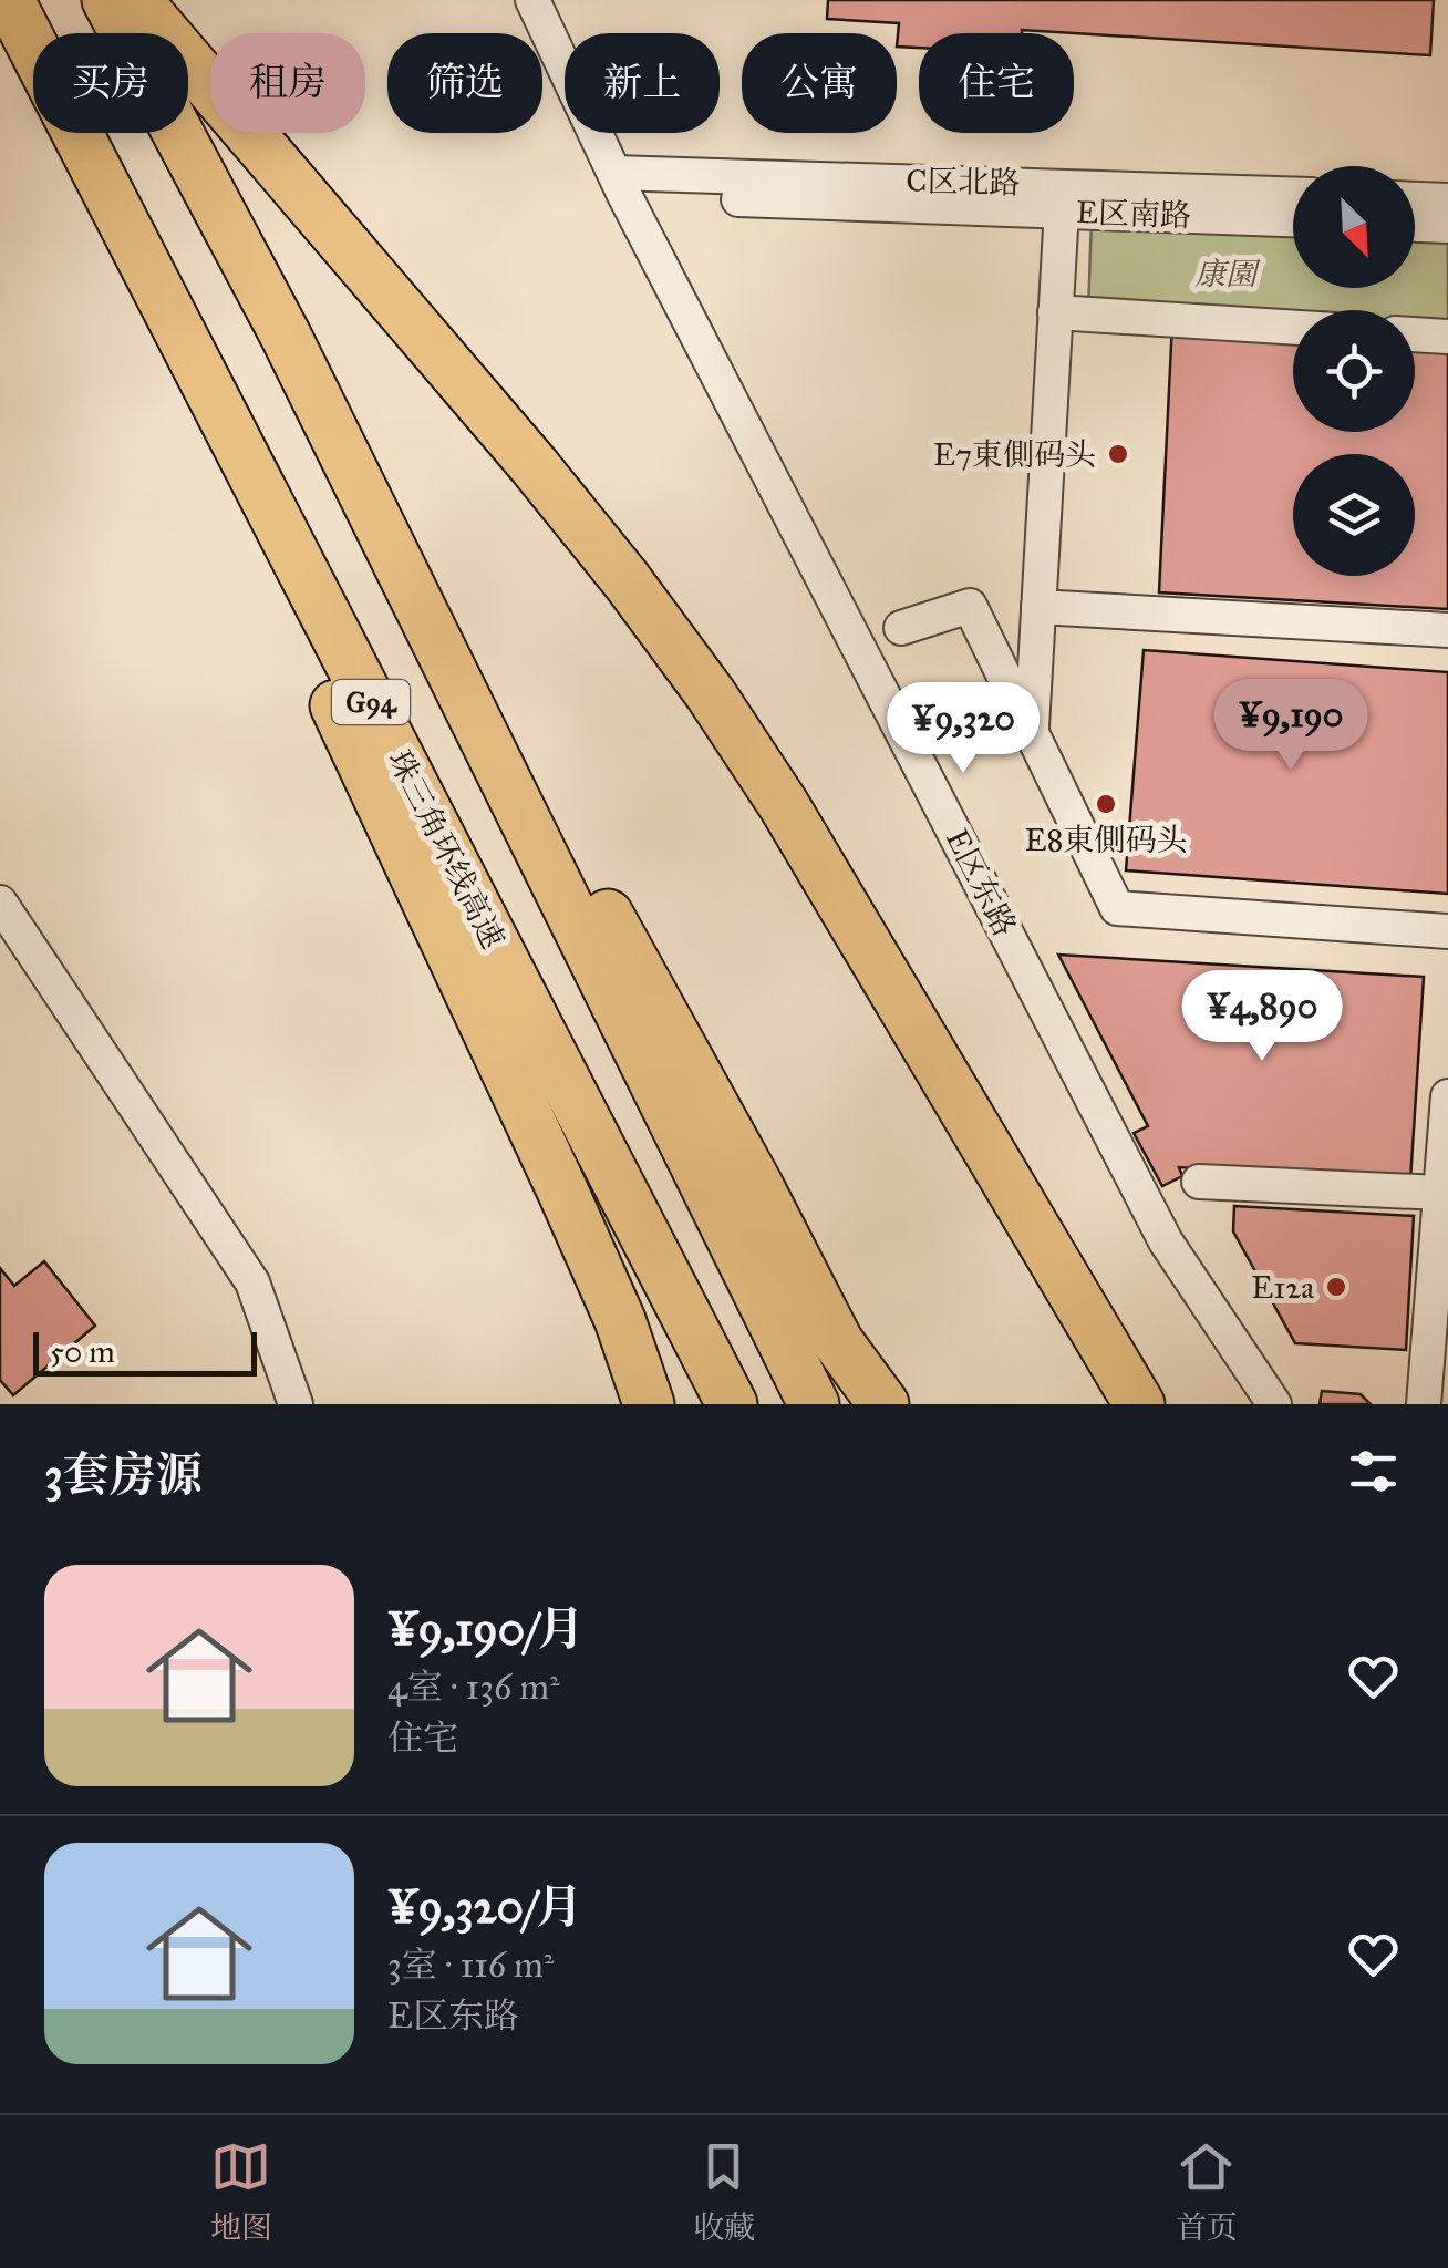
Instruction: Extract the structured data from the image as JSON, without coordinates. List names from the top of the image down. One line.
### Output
{"streets":{"highway":["G94","珠三角环线高速"],"street":["C区北路","E区南路","E区东路"]},"crossings":[["C区北路","E区南路"],["C区北路","E区东路"]],"parks":["康園"],"places":["E7東側码头","E8東側码头","E12a"],"scale_bar":"50 m","north":"bottom right","page":{"chip":["买房","租房","筛选","新上","公寓","住宅"],"price":["¥9,190","¥9,320","¥4,890"],"scale":"50 m","heading":"3套房源","list":[{"name":"¥9,190/月","note":"4室 · 136 m² · 住宅"},{"name":"¥9,320/月","note":"3室 · 116 m² · E区东路"}],"tabs":["地图","收藏","首页"]}}
